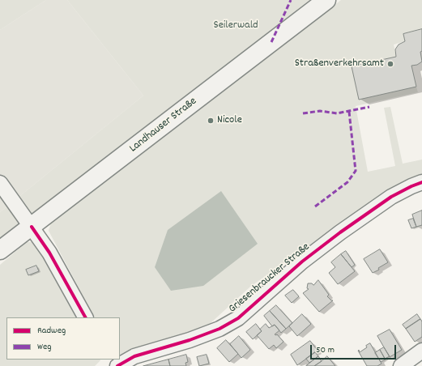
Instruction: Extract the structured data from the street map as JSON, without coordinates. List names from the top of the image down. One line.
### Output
{"streets":{"main road":["Landhauser Straße"],"street":["Griesenbraucker Straße"]},"parks":["Seilerwald"],"places":["Straßenverkehrsamt","Nicole"],"legend":["Radweg","Weg"],"scale_bar":"50 m"}
